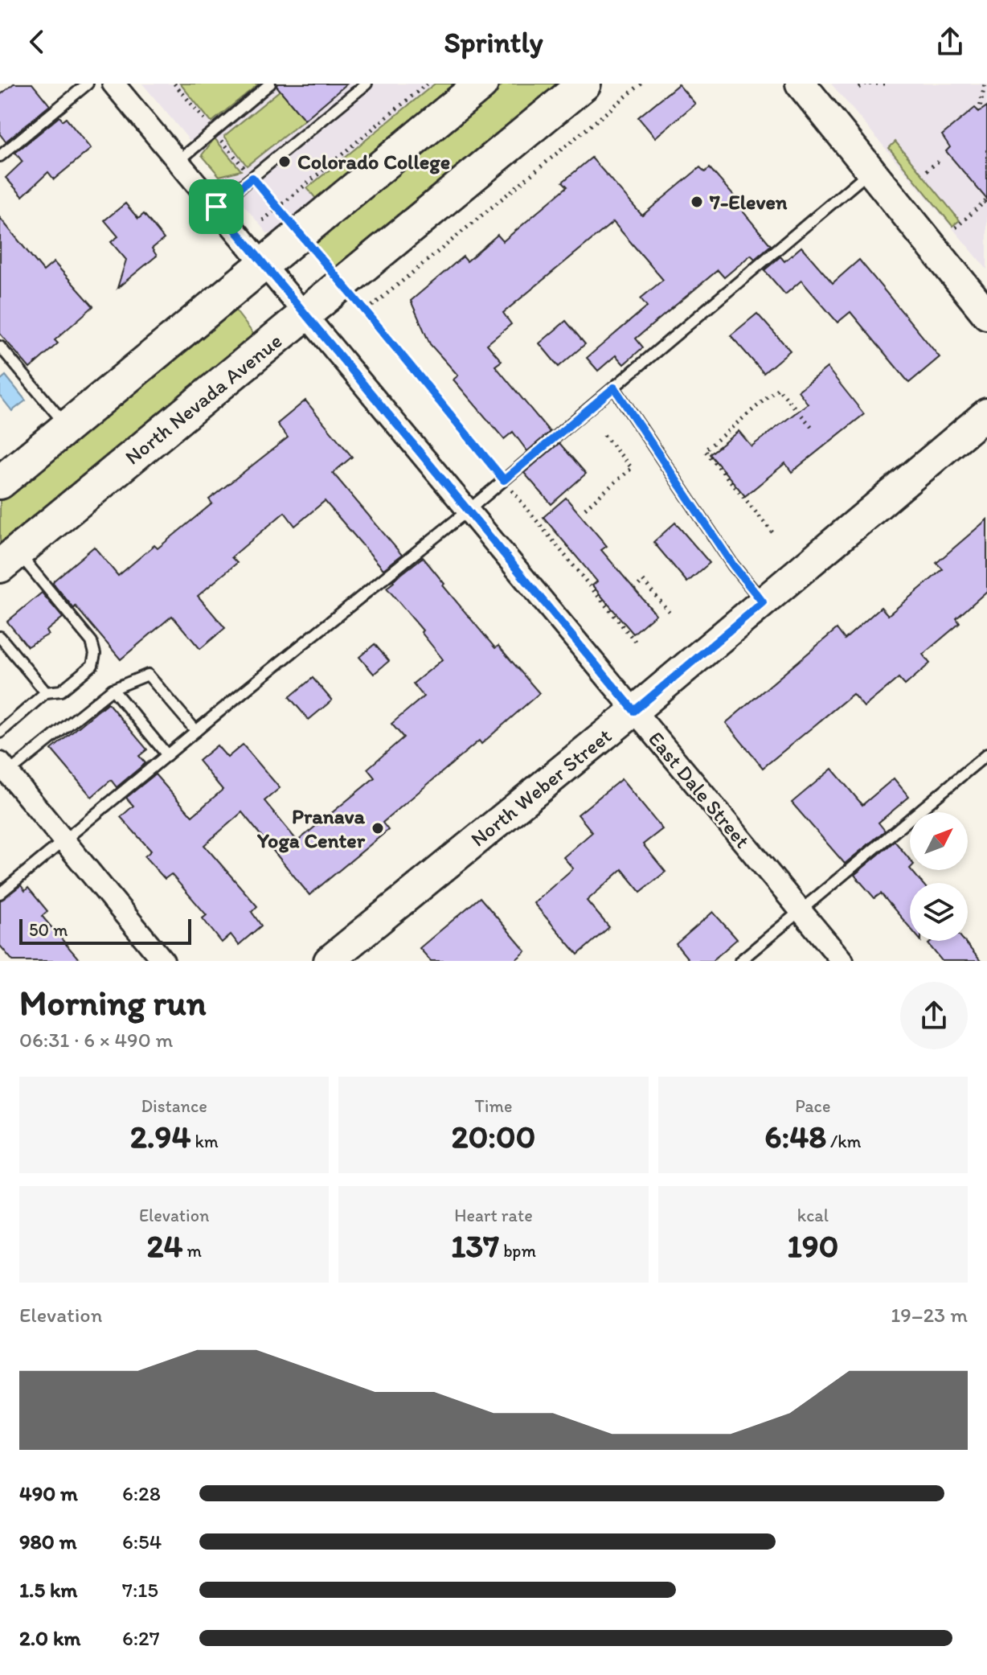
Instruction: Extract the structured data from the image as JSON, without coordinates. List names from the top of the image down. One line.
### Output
{"streets":{"main road":["North Nevada Avenue"],"street":["North Weber Street","East Dale Street"]},"crossings":[["North Nevada Avenue","East Dale Street"],["North Weber Street","East Dale Street"]],"places":["Colorado College","7-Eleven","Pranava Yoga Center"],"scale_bar":"50 m","north":"top right","page":{"header":"Sprintly","scale":"50 m","heading":["Morning run","06:31 · 6 × 490 m"],"stats":[["Distance","2.94 km"],["Time","20:00"],["Pace","6:48 /km"],["Elevation","24 m"],["Heart rate","137 bpm"],["kcal","190"]],"chart":["Elevation","19–23 m"],"list":[{"name":"490 m","note":"6:28"},{"name":"980 m","note":"6:54"},{"name":"1.5 km","note":"7:15"},{"name":"2.0 km","note":"6:27"}]}}
